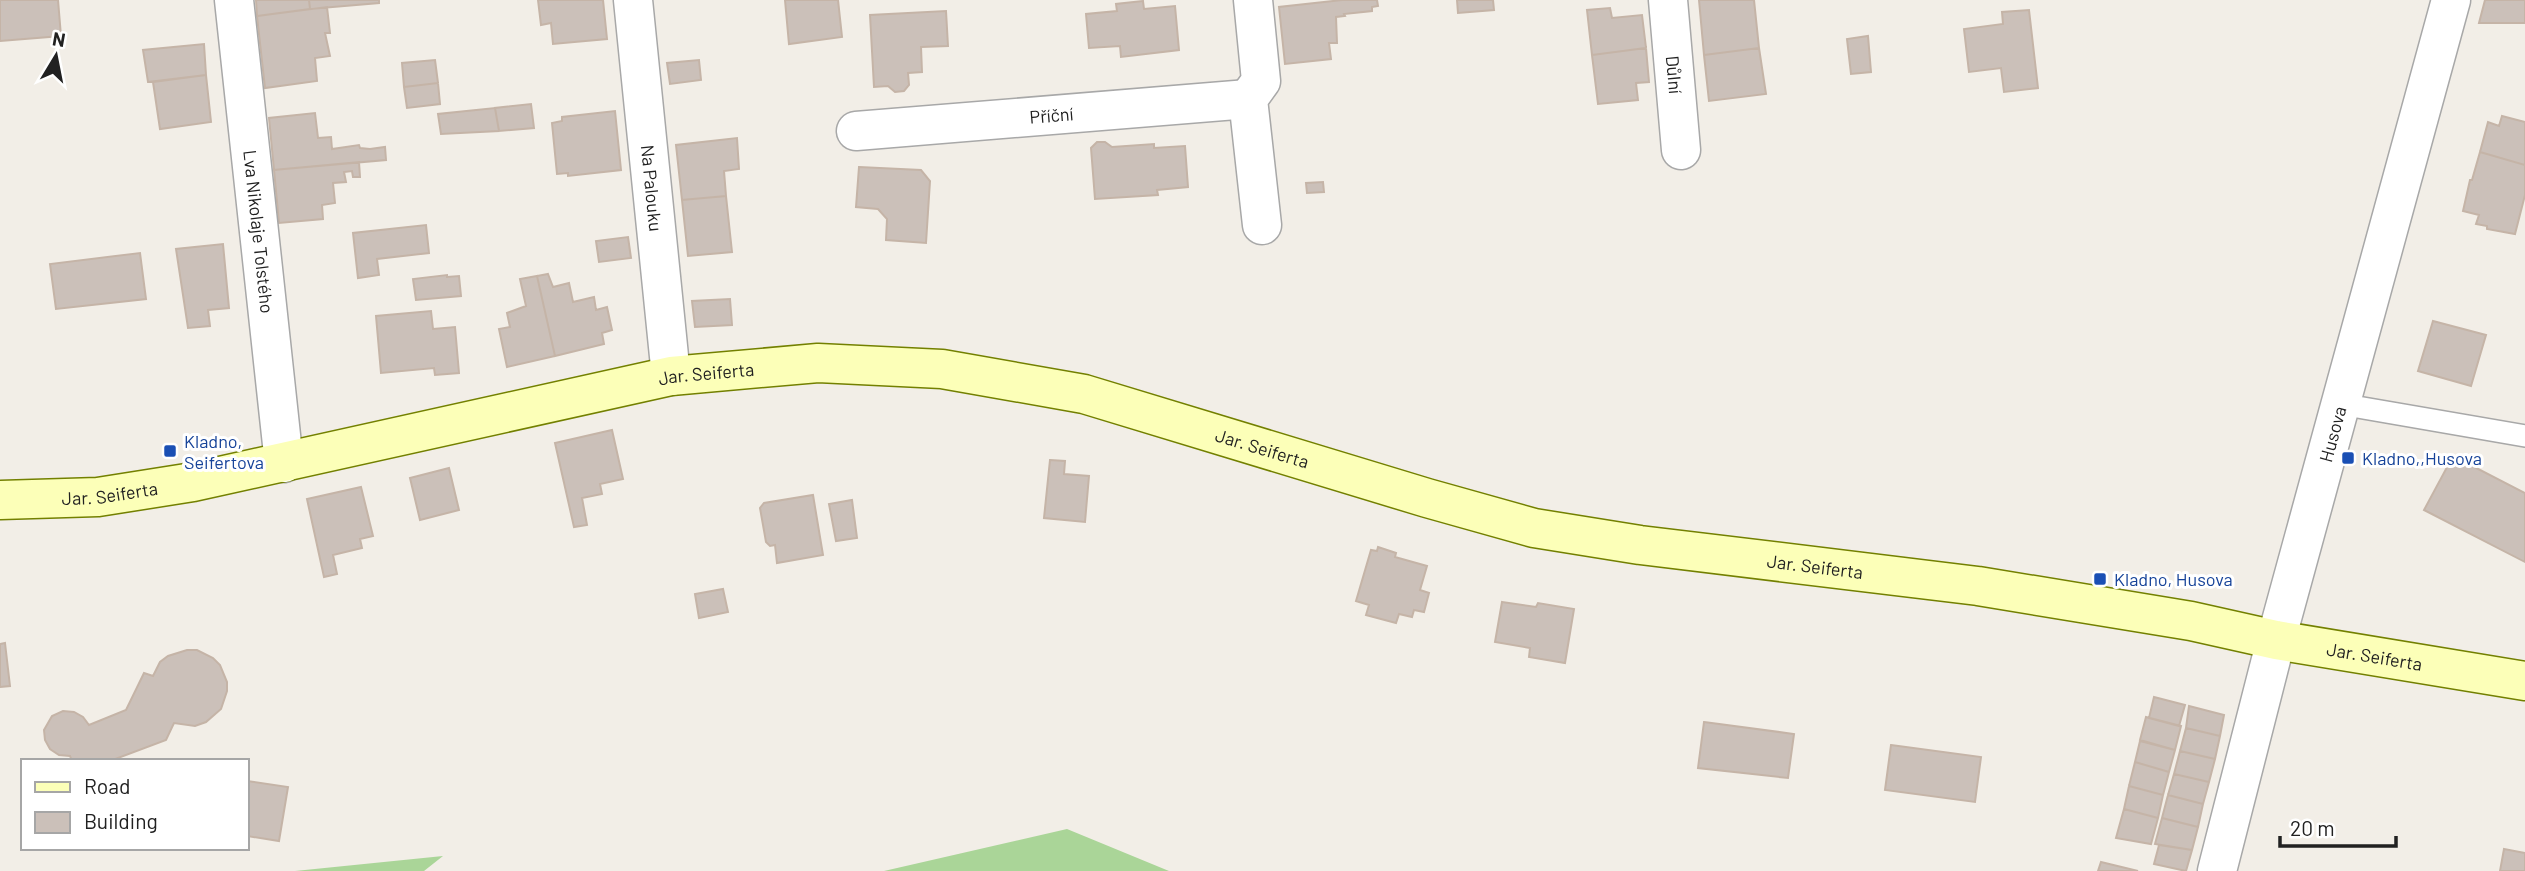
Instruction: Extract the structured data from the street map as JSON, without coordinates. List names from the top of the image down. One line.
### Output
{"streets":{"street":["Důlní","Příční","Na Palouku","Lva Nikolaje Tolstého","Jar. Seiferta","Husova"]},"crossings":[["Na Palouku","Jar. Seiferta"],["Lva Nikolaje Tolstého","Jar. Seiferta"],["Jar. Seiferta","Husova"]],"places":{"transit":["Kladno, Seifertova","Kladno,,Husova","Kladno, Husova"]},"legend":["Road","Building"],"scale_bar":"20 m","north":"top"}
